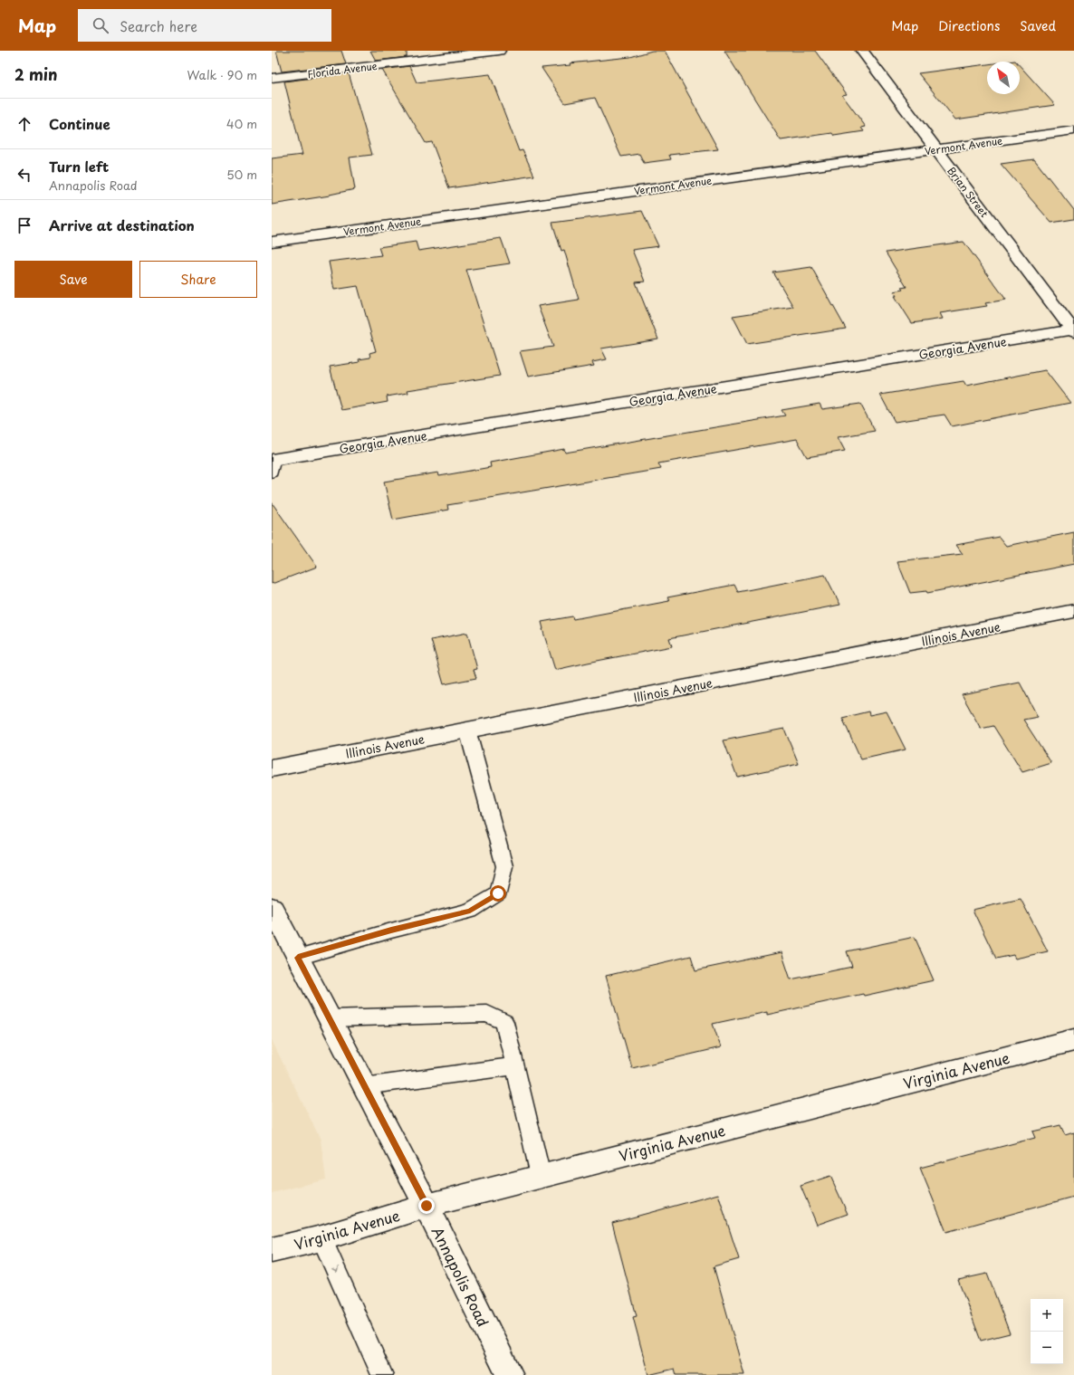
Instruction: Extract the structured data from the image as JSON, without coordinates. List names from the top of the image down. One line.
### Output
{"streets":{"street":["Florida Avenue","Vermont Avenue","Brian Street","Georgia Avenue","Illinois Avenue","Virginia Avenue","Annapolis Road"]},"crossings":[["Vermont Avenue","Brian Street"],["Brian Street","Georgia Avenue"],["Virginia Avenue","Annapolis Road"]],"north":"top left","page":{"header":"Map","search":"Search here","nav":["Map","Directions","Saved"],"heading":["2 min","Walk · 90 m"],"list":[["Continue","40 m"],["Turn left","Annapolis Road","50 m"],"Arrive at destination"],"buttons":["Save","Share"],"map_buttons":["+","−"]}}
